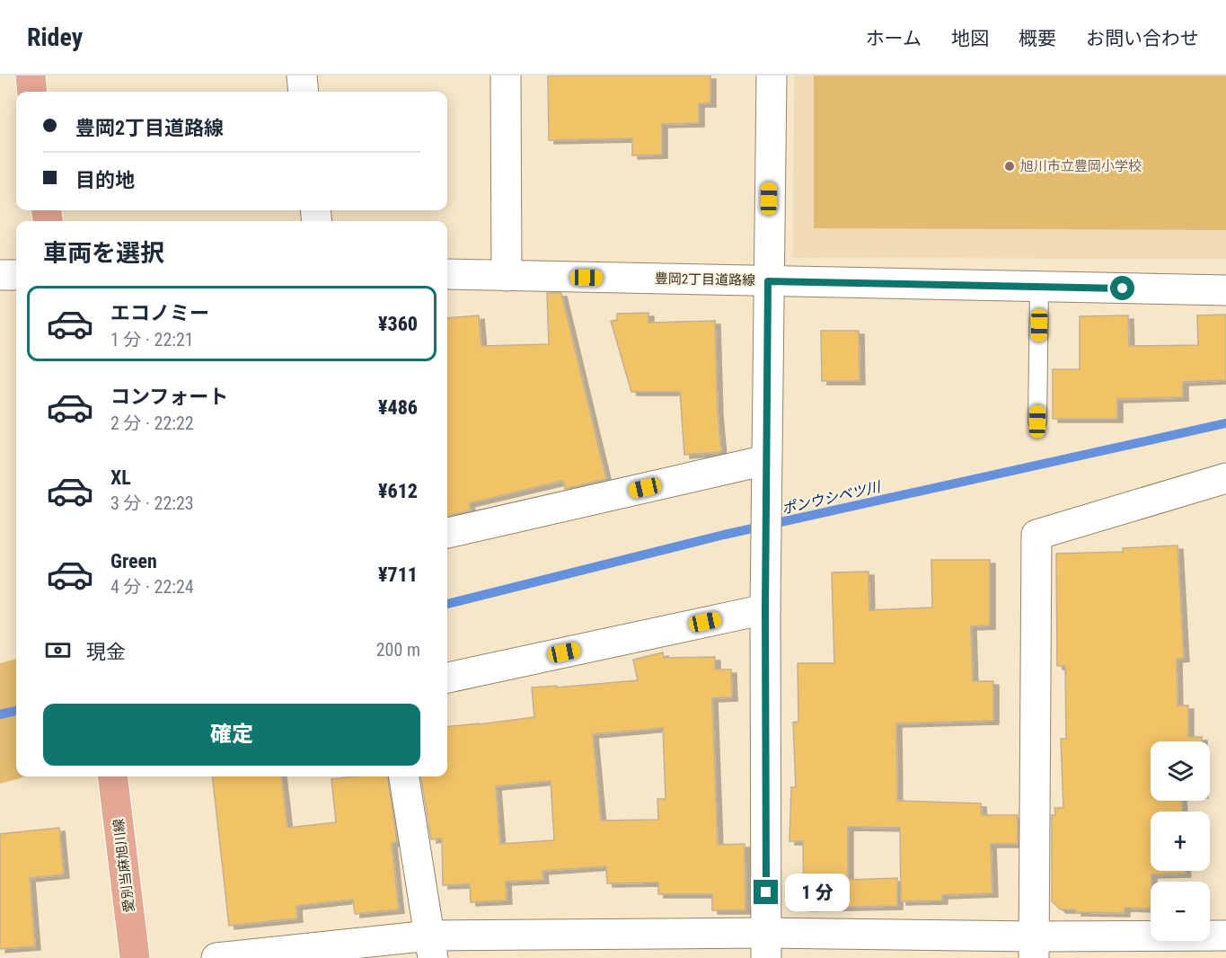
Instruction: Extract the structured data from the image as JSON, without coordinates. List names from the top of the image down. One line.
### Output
{"streets":{"main road":["愛別当麻旭川線"],"street":["豊岡2丁目道路線"]},"water":["ポンウシベツ川"],"places":["旭川市立豊岡小学校"],"page":{"header":"Ridey","nav":["ホーム","地図","概要","お問い合わせ"],"banner":["豊岡2丁目道路線","目的地"],"heading":"車両を選択","list":[{"name":"エコノミー","note":"1 分 · 22:21","value":"¥360"},{"name":"コンフォート","note":"2 分 · 22:22","value":"¥486"},{"name":"XL","note":"3 分 · 22:23","value":"¥612"},{"name":"Green","note":"4 分 · 22:24","value":"¥711"}],"pay":["現金","200 m"],"buttons":"確定","map_buttons":["+","−"],"bubble":"1 分"}}
